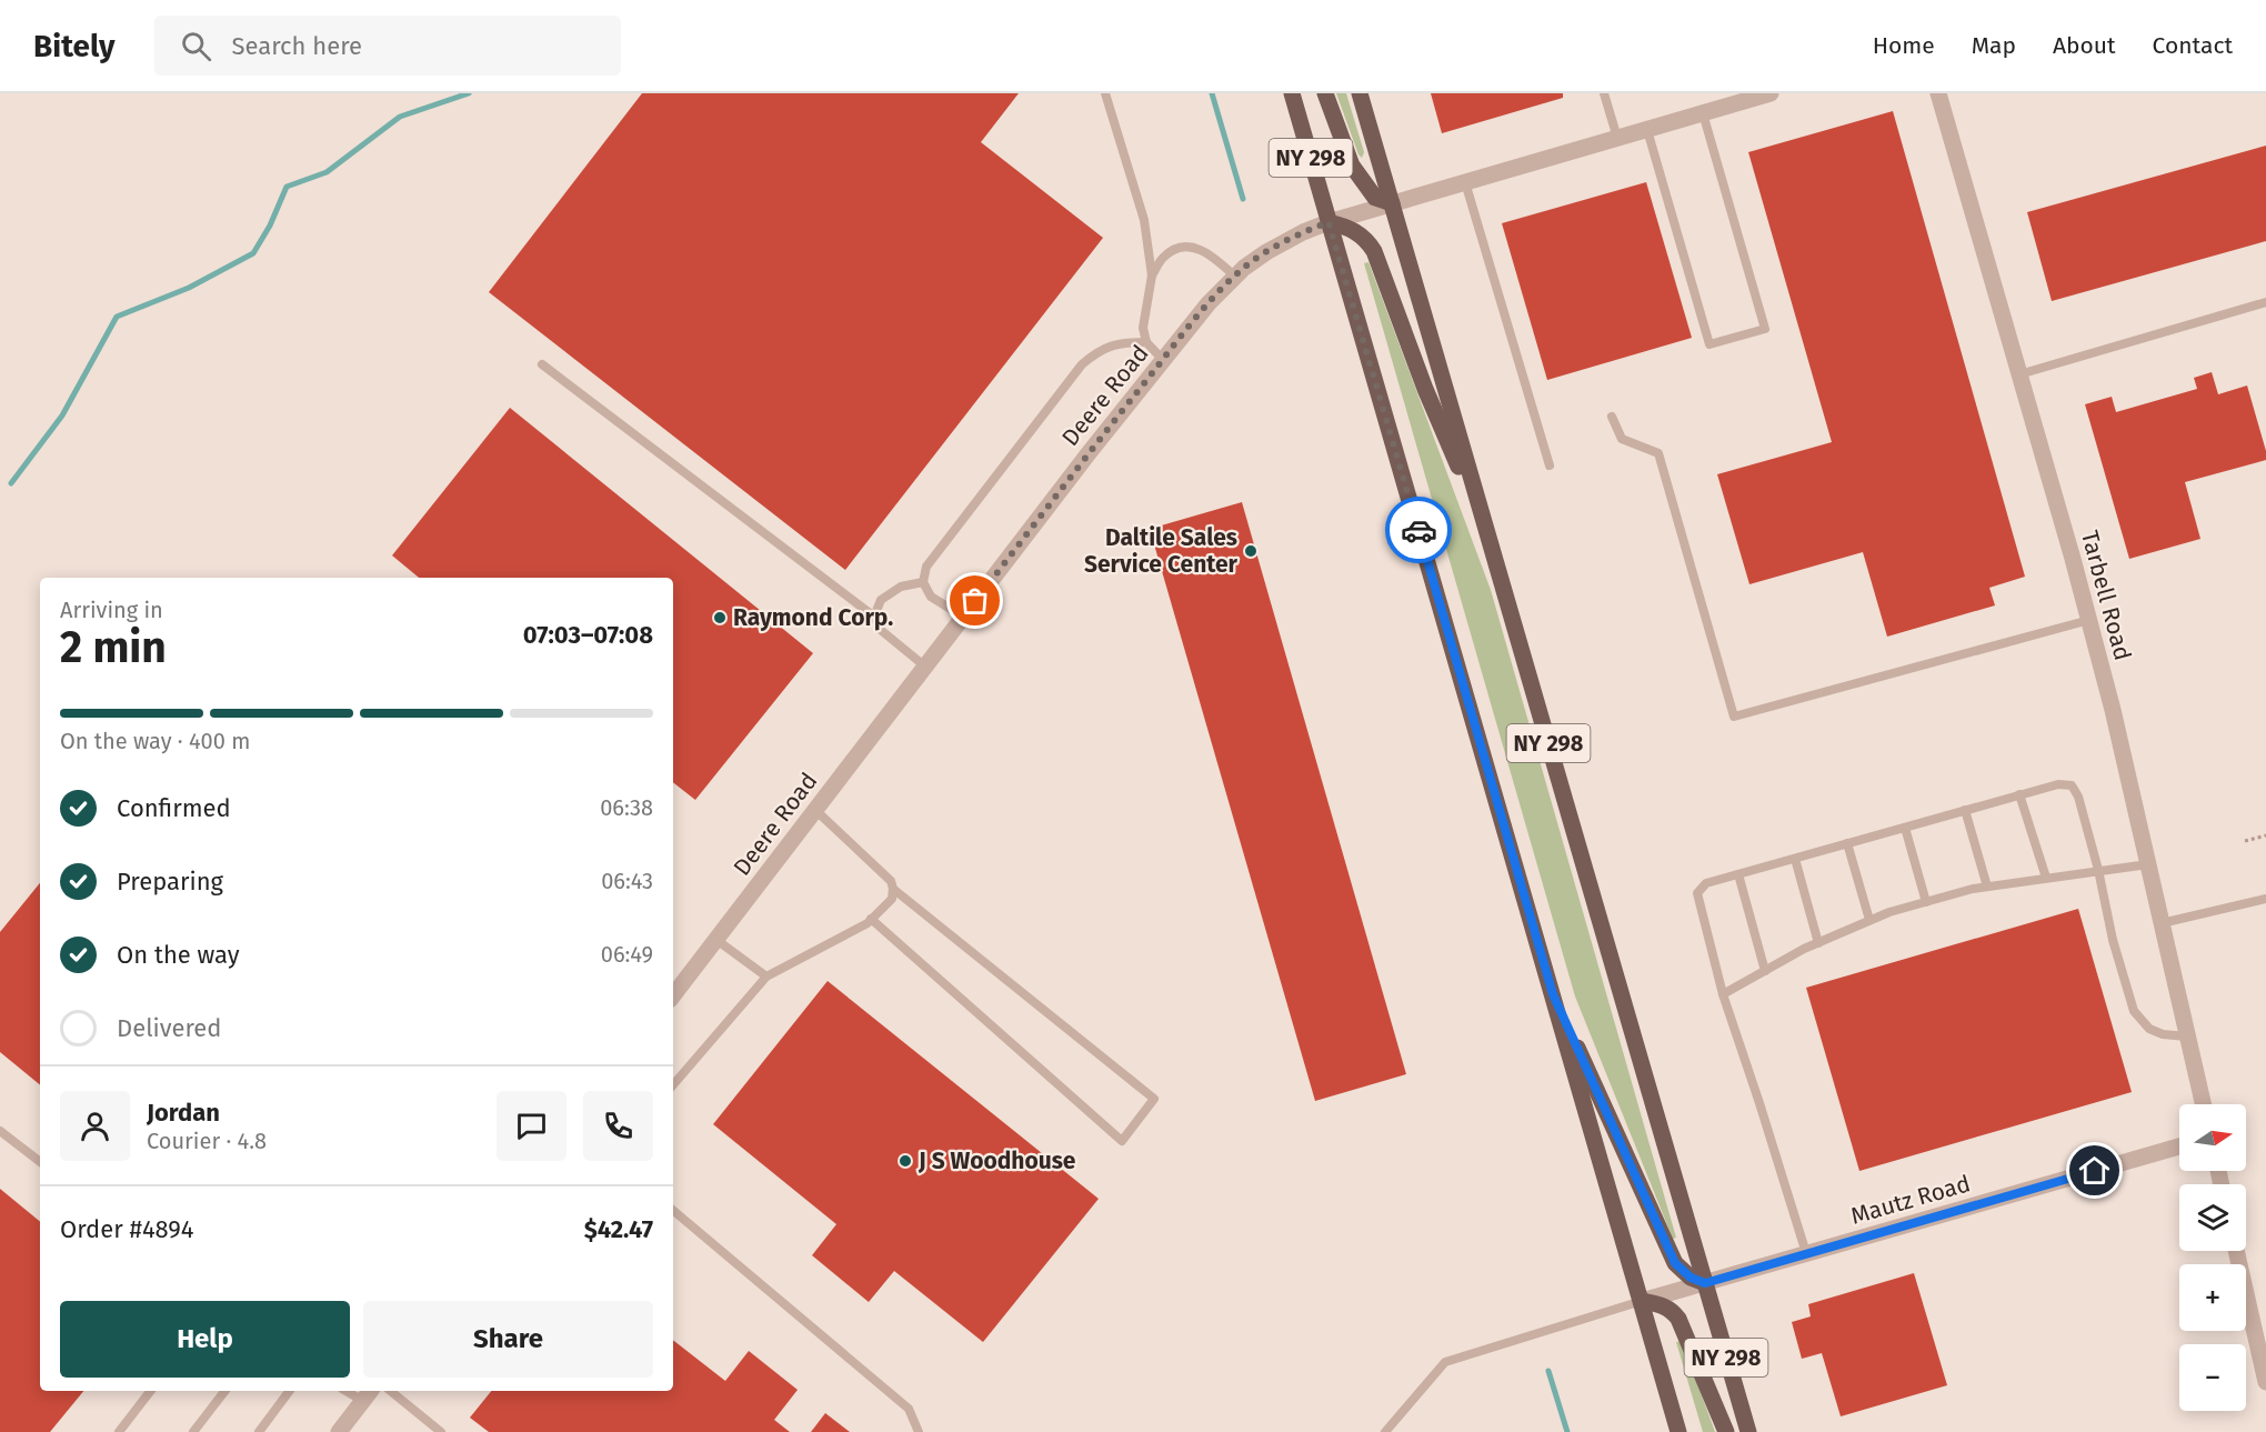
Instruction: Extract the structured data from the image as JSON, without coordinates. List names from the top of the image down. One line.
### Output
{"streets":{"main road":["NY 298"],"street":["Deere Road","Tarbell Road","Mautz Road"]},"crossings":[["NY 298","Deere Road"],["NY 298","Mautz Road"]],"places":["Daltile Sales Service Center","Raymond Corp.","J S Woodhouse"],"north":"right","page":{"header":"Bitely","search":"Search here","nav":["Home","Map","About","Contact"],"heading":["2 min","Arriving in","07:03–07:08"],"panel":["Jordan","Courier · 4.8","Order #4894","$42.47"],"bar":"On the way · 400 m","list":[["Confirmed","06:38"],["Preparing","06:43"],["On the way","06:49"],"Delivered"],"map_buttons":["+","−"],"buttons":["Help","Share"]}}
